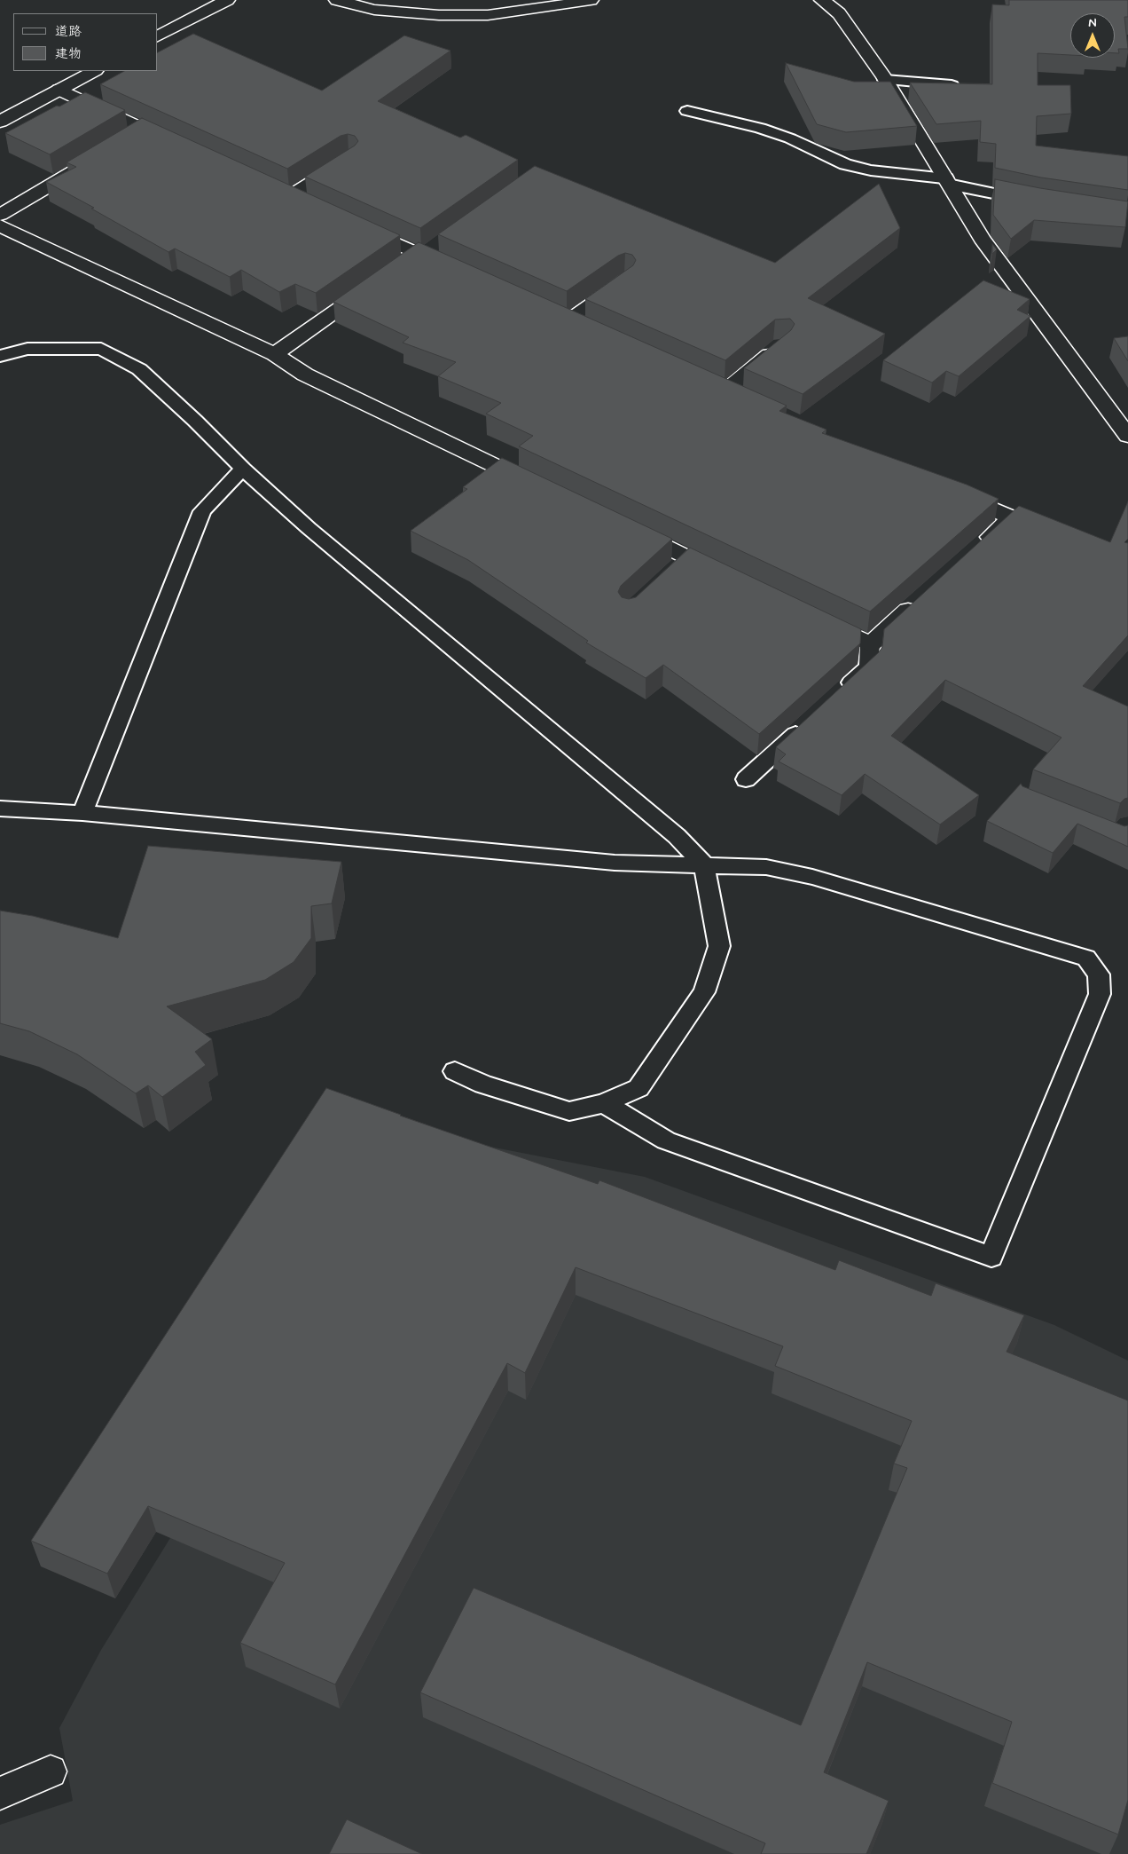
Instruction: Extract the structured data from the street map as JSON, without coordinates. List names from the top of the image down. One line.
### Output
{"legend":["道路","建物"],"north":"top"}
